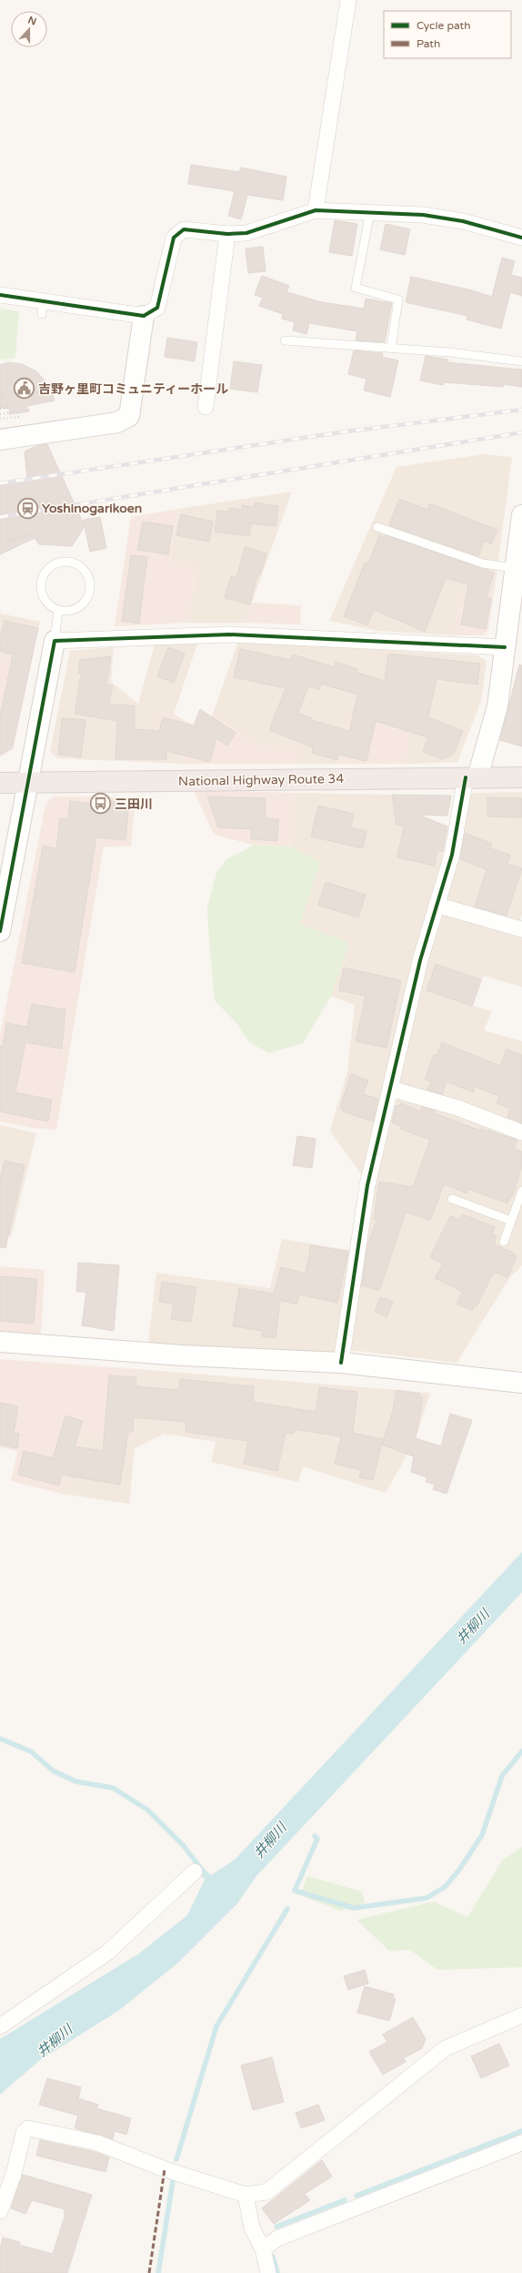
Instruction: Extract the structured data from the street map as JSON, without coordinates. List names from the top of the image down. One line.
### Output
{"streets":{"highway":["National Highway Route 34"]},"water":["井柳川"],"places":{"public building":["吉野ヶ里町コミュニティーホール"],"station":["Yoshinogarikoen"],"bus stop":["三田川"]},"legend":["Cycle path","Path"],"north":"top"}
